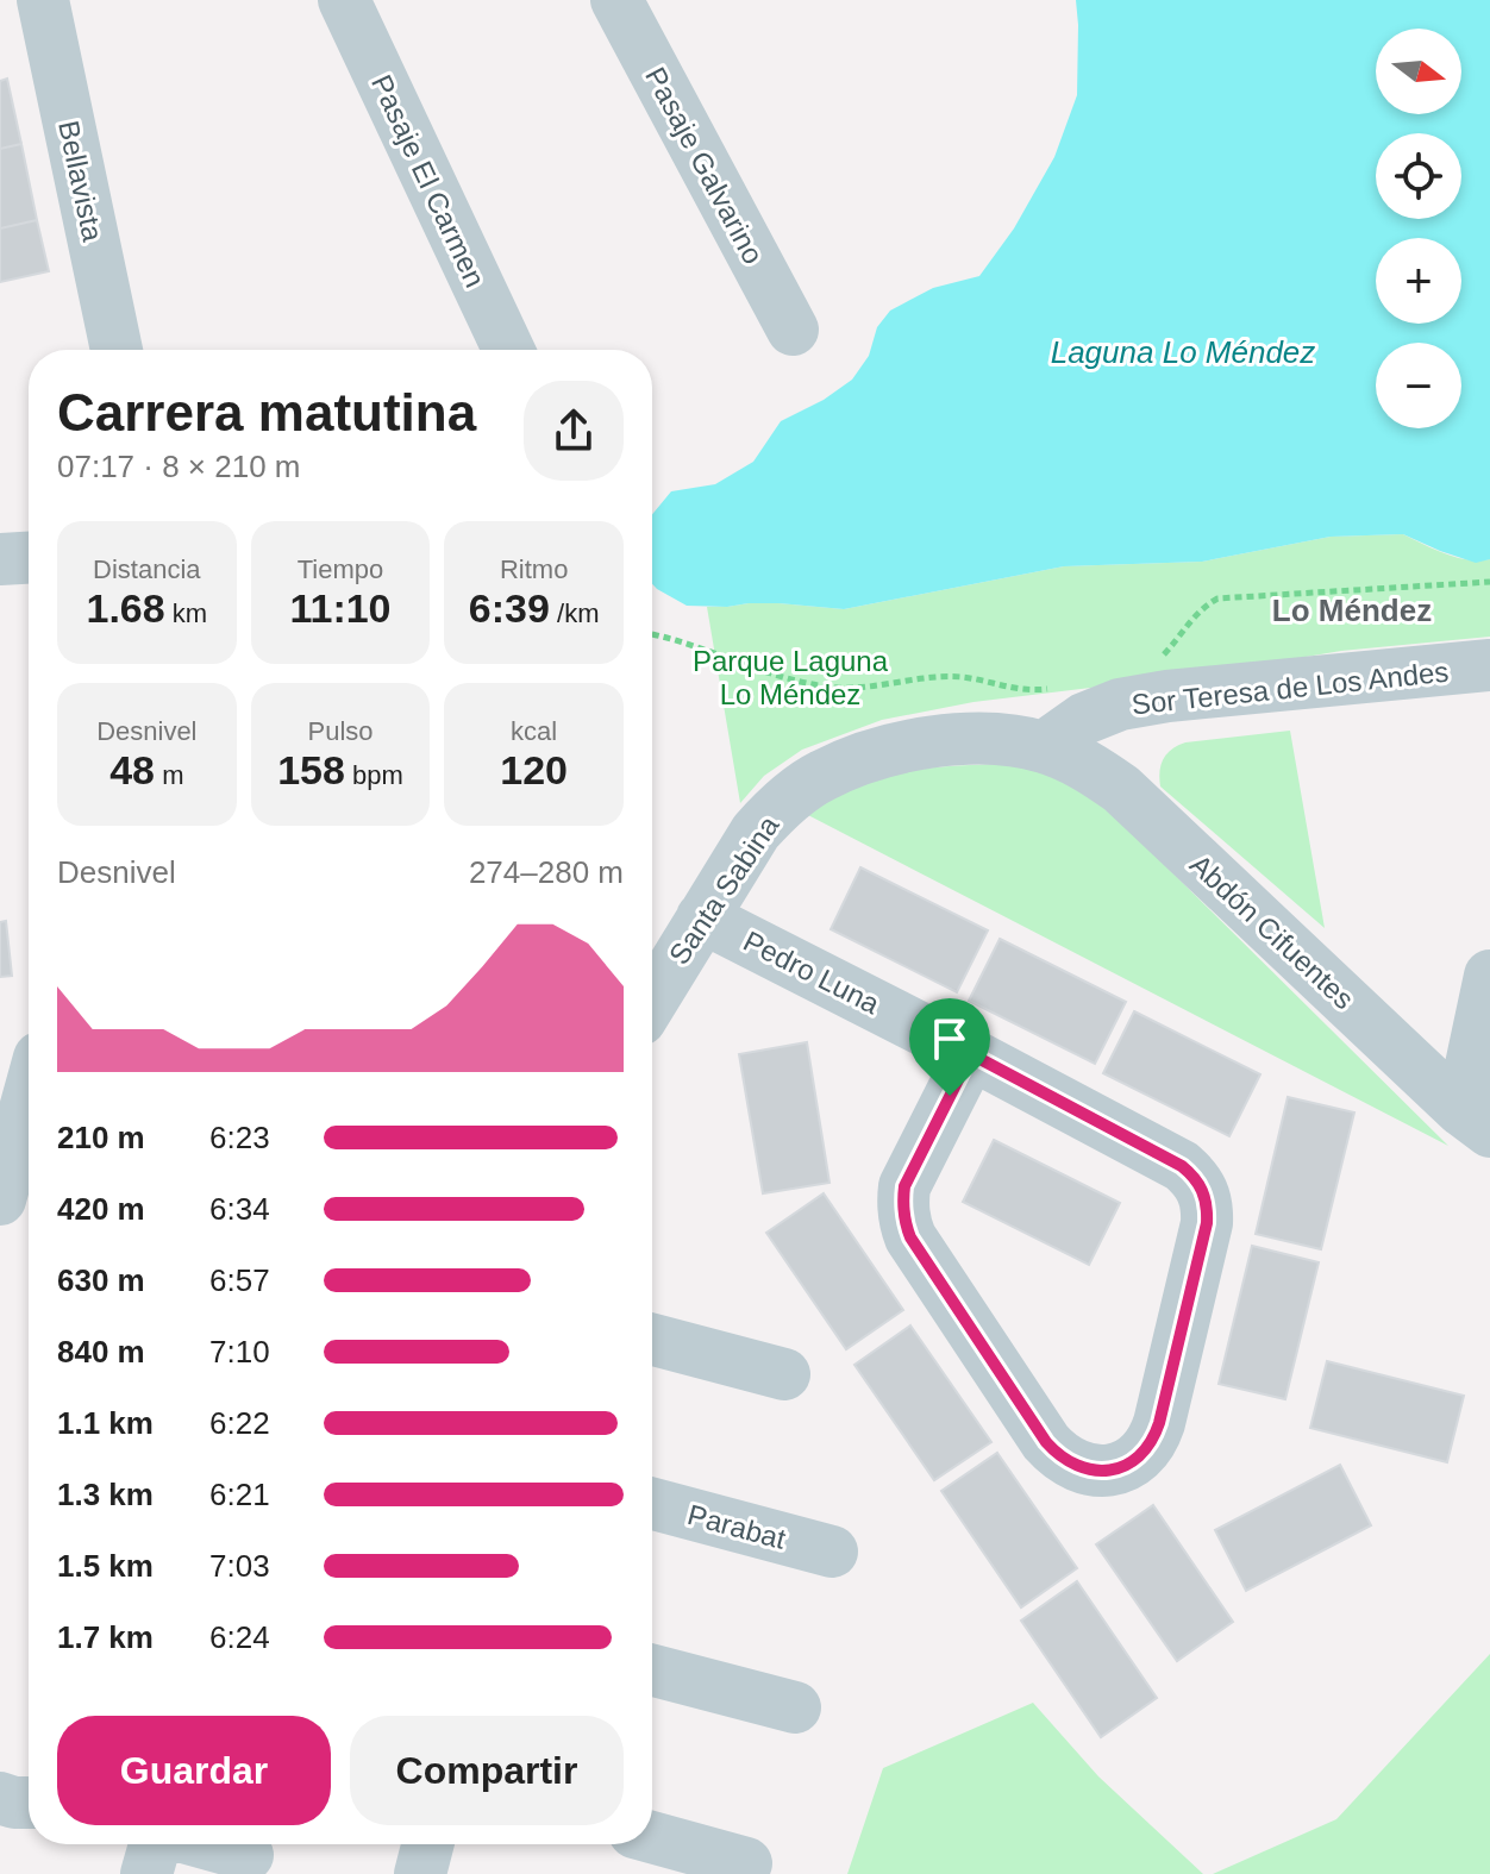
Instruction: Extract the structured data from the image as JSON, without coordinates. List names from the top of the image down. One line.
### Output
{"streets":{"street":["Pasaje Galvarino","Bellavista","Pasaje El Carmen","Sor Teresa de Los Andes","Santa Sabina","Abdón Cifuentes","Pedro Luna","Parabat"]},"crossings":[["Sor Teresa de Los Andes","Santa Sabina"],["Sor Teresa de Los Andes","Abdón Cifuentes"],["Santa Sabina","Abdón Cifuentes"],["Santa Sabina","Pedro Luna"]],"districts":["Lo Méndez"],"water":["Laguna Lo Méndez"],"parks":["Parque Laguna Lo Méndez"],"north":"right","page":{"map_buttons":["+","−"],"heading":["Carrera matutina","07:17 · 8 × 210 m"],"stats":[["Distancia","1.68 km"],["Tiempo","11:10"],["Ritmo","6:39 /km"],["Desnivel","48 m"],["Pulso","158 bpm"],["kcal","120"]],"chart":["Desnivel","274–280 m"],"list":[{"name":"210 m","note":"6:23"},{"name":"420 m","note":"6:34"},{"name":"630 m","note":"6:57"},{"name":"840 m","note":"7:10"},{"name":"1.1 km","note":"6:22"},{"name":"1.3 km","note":"6:21"},{"name":"1.5 km","note":"7:03"},{"name":"1.7 km","note":"6:24"}],"buttons":["Guardar","Compartir"]}}
